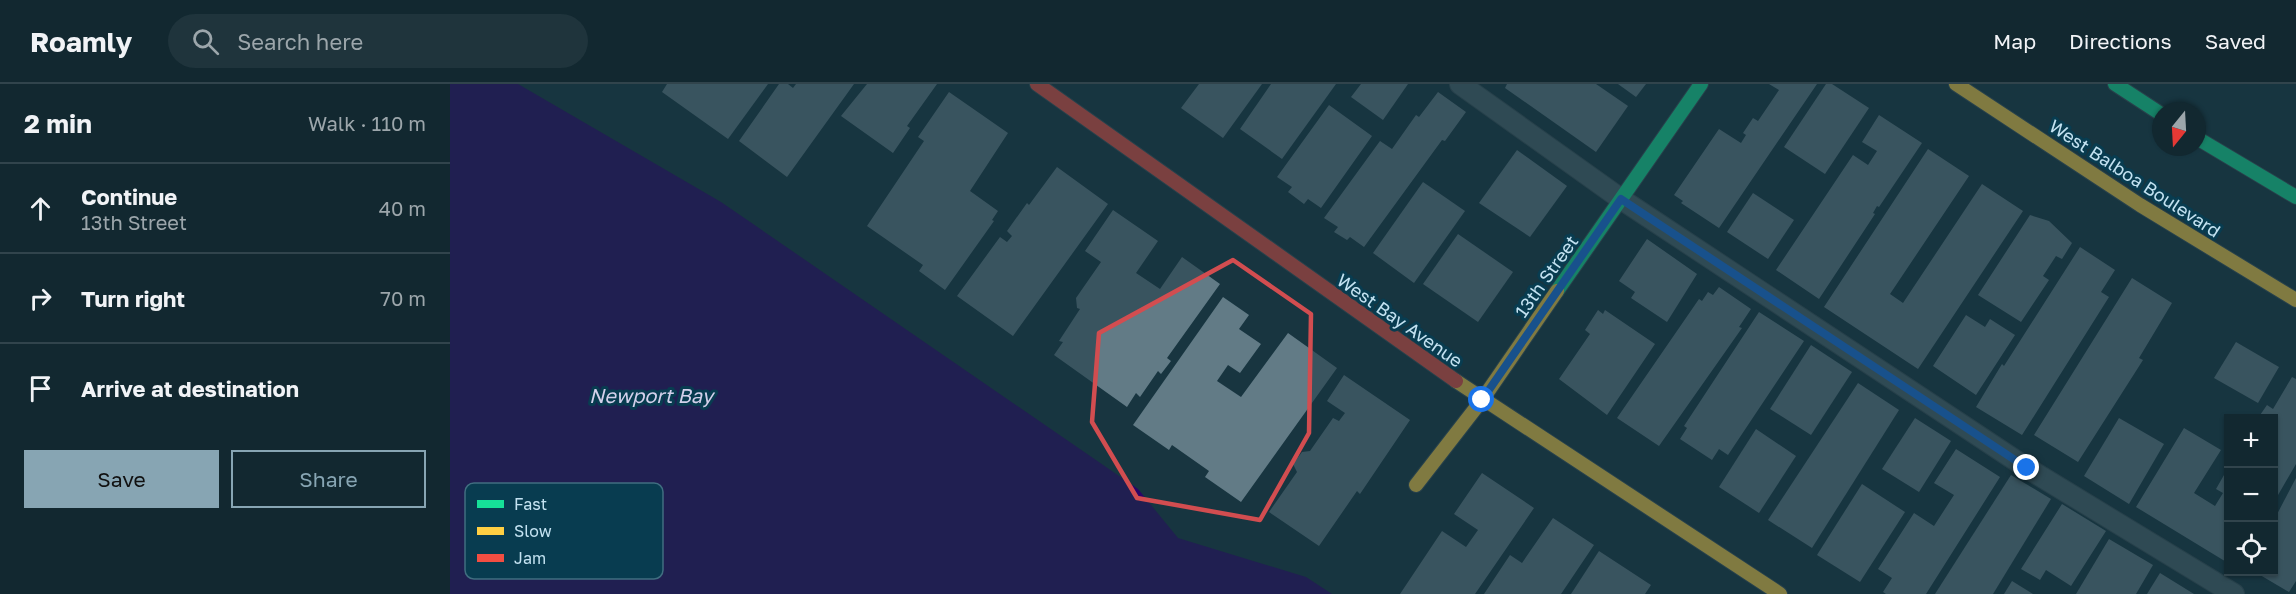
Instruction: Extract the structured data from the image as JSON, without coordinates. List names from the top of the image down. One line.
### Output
{"streets":{"street":["West Balboa Boulevard","13th Street","West Bay Avenue"]},"crossings":[["13th Street","West Bay Avenue"]],"water":["Newport Bay"],"legend":["Fast","Slow","Jam"],"north":"bottom","page":{"header":"Roamly","search":"Search here","nav":["Map","Directions","Saved"],"heading":["2 min","Walk · 110 m"],"list":[["Continue","13th Street","40 m"],["Turn right","70 m"],"Arrive at destination"],"map_buttons":["+","−"],"buttons":["Save","Share"]}}
